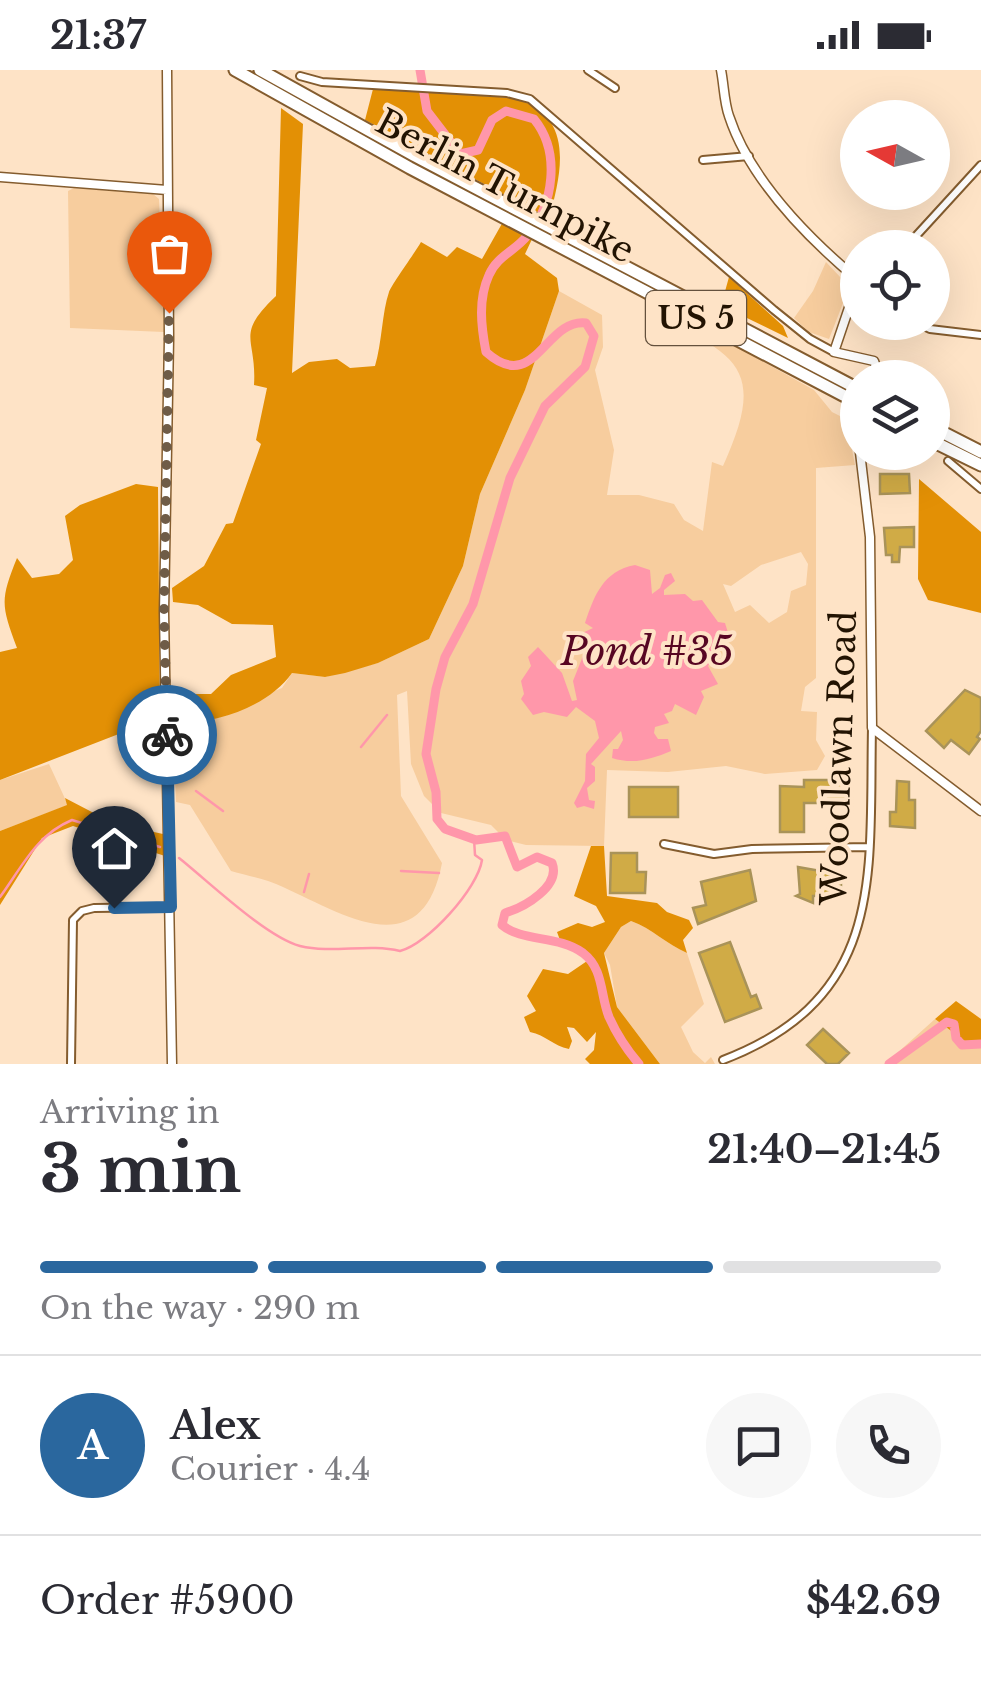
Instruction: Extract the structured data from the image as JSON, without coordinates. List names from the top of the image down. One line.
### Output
{"streets":{"highway":["Berlin Turnpike","US 5"],"street":["Woodlawn Road"]},"water":["Pond #35"],"north":"left","page":{"status":"21:37","heading":["3 min","Arriving in","21:40–21:45"],"panel":["Alex","Courier · 4.4","Order #5900","$42.69"],"bar":"On the way · 290 m","round":"A"}}
